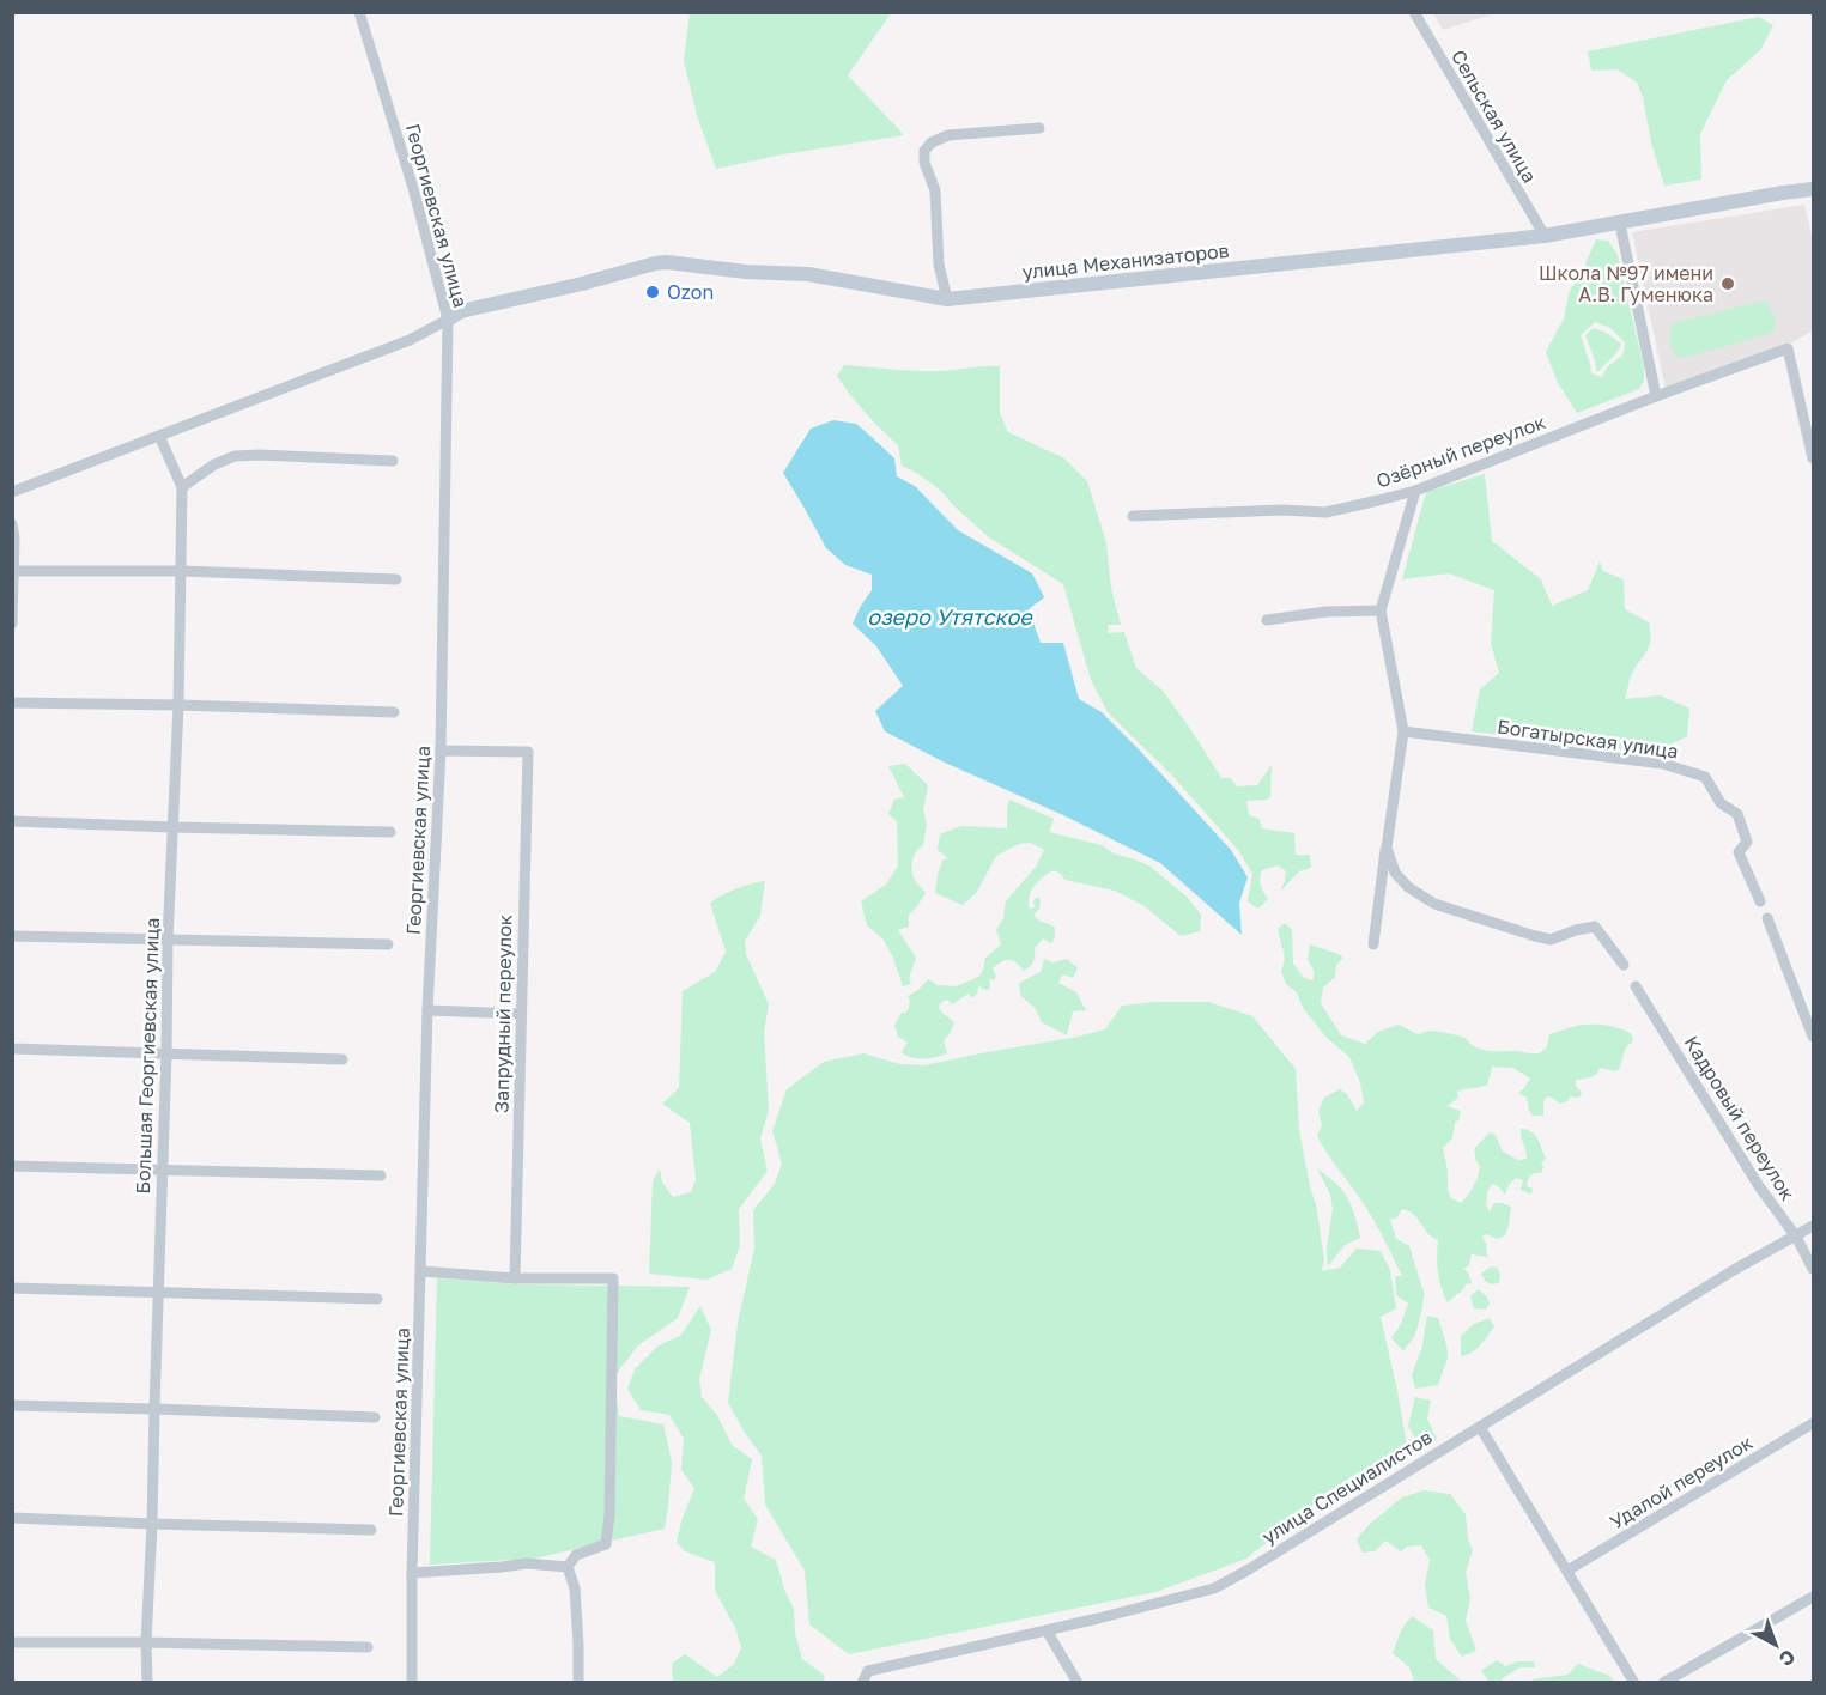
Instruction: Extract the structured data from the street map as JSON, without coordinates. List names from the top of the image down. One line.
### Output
{"streets":{"street":["Сельская улица","Георгиевская улица","улица Механизаторов","Озёрный переулок","Богатырская улица","Запрудный переулок","Большая Георгиевская улица","Кадровый переулок","Удалой переулок","улица Специалистов"]},"crossings":[["Сельская улица","улица Механизаторов"],["Георгиевская улица","улица Механизаторов"],["Георгиевская улица","Запрудный переулок"],["Кадровый переулок","улица Специалистов"]],"water":["озеро Утятское"],"places":["Школа №97 имени А.В. Гуменюка","Ozon"],"north":"bottom right"}
